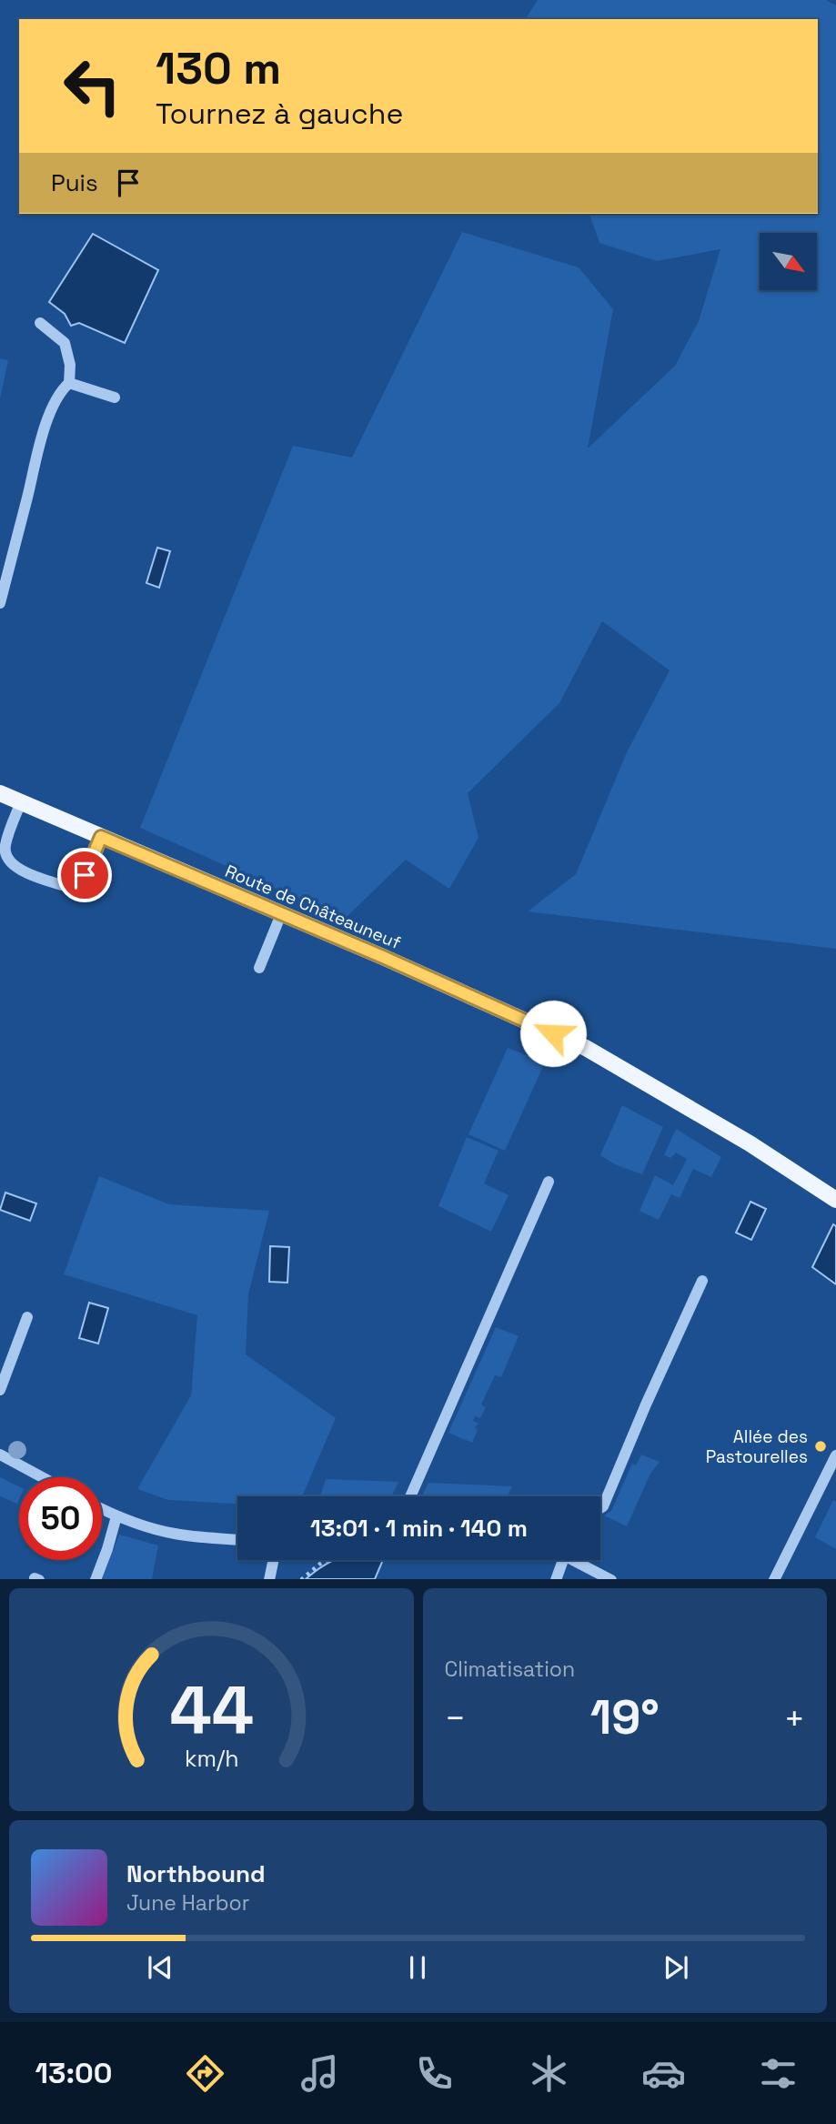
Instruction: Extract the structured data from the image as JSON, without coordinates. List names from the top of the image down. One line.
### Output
{"streets":{"main road":["Route de Châteauneuf"]},"places":["Allée des Pastourelles"],"north":"bottom right","page":{"turn":["130 m","Tournez à gauche"],"then":"Puis","limit":"50","trip":"13:01 · 1 min · 140 m","tile":"Climatisation","heat":["−","19°","+"],"song":["Northbound","June Harbor"],"tabs":"13:00","gauge":["44","km/h"]}}
